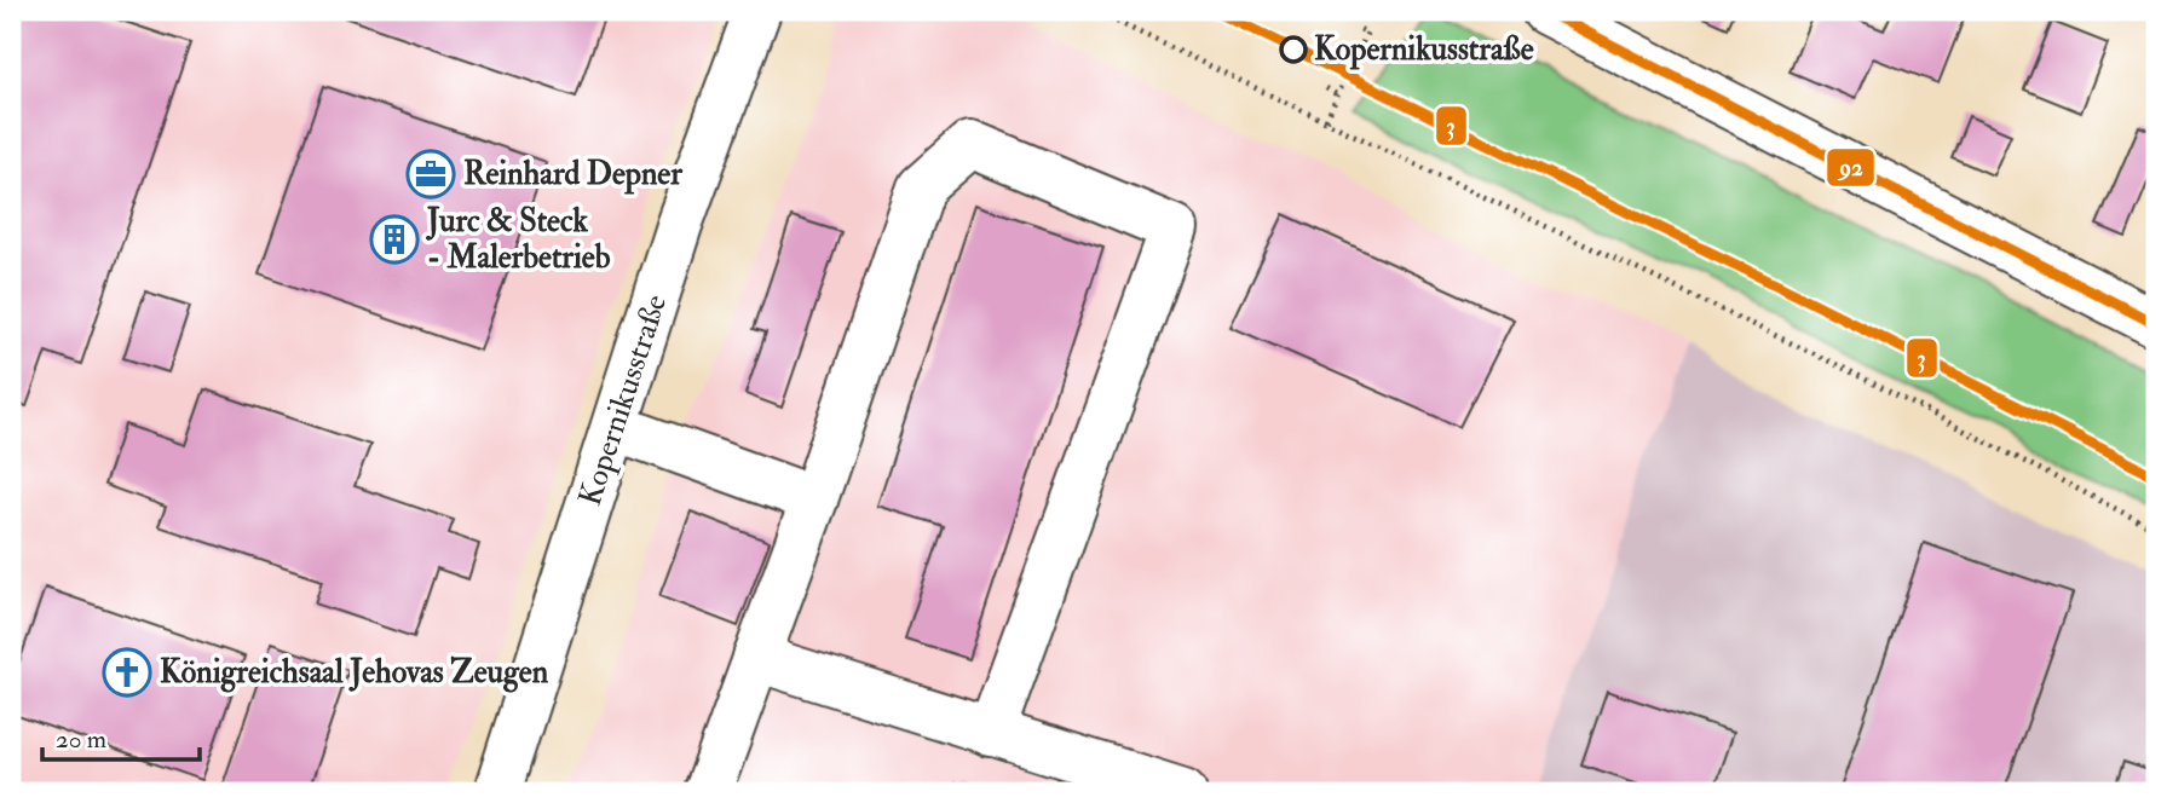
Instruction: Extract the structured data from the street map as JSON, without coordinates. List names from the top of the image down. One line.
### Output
{"streets":{"street":["Kopernikusstraße"]},"places":{"other":["Kopernikusstraße"],"office":["Reinhard Depner"],"building":["Jurc & Steck - Malerbetrieb"],"church":["Königreichsaal Jehovas Zeugen"]},"lines":["transit line 3","transit line 92"],"scale_bar":"20 m"}
